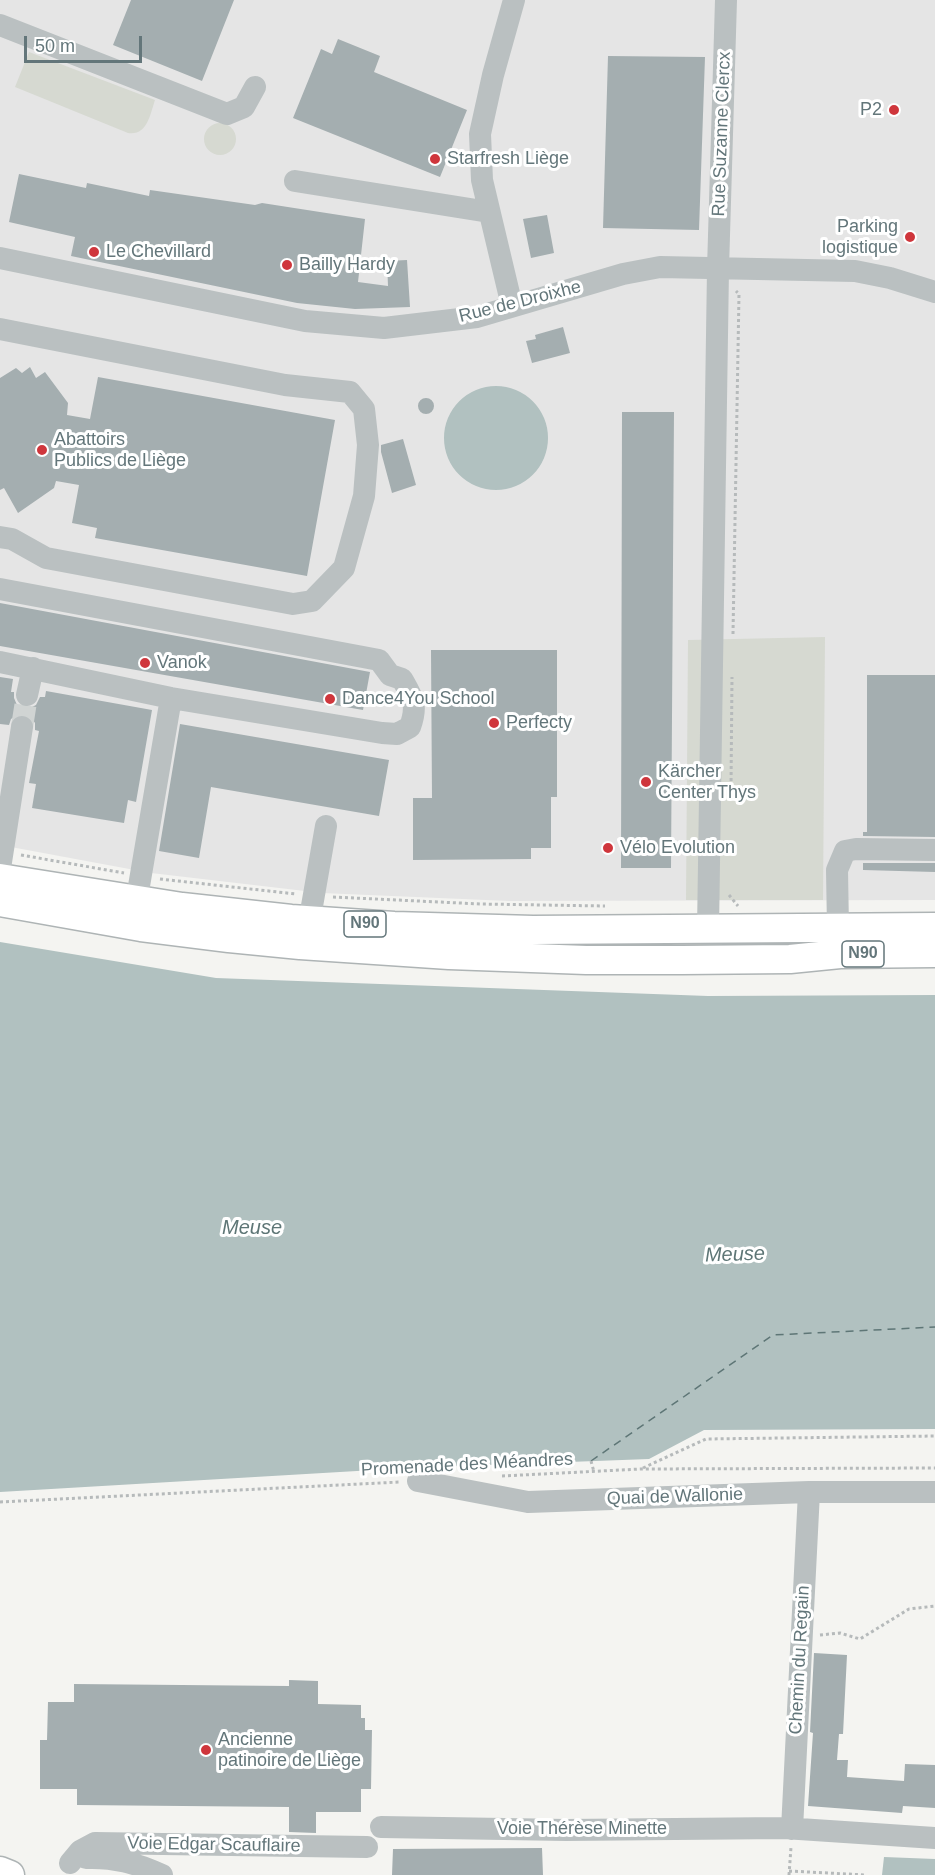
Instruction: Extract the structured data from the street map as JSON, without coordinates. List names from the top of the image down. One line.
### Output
{"streets":{"main road":["N90"],"street":["Rue Suzanne Clercx","Rue de Droixhe","Quai de Wallonie","Chemin du Regain","Voie Thérèse Minette","Voie Edgar Scauflaire"],"path":["Promenade des Méandres"]},"crossings":[["Rue Suzanne Clercx","Rue de Droixhe"],["Rue Suzanne Clercx","N90"],["Promenade des Méandres","Quai de Wallonie"],["Quai de Wallonie","Chemin du Regain"],["Chemin du Regain","Voie Thérèse Minette"]],"water":["Meuse"],"places":["P2","Starfresh Liège","Parking logistique","Le Chevillard","Bailly Hardy","Abattoirs Publics de Liège","Vanok","Dance4You School","Perfecty","Kärcher Center Thys","Vélo Evolution","Ancienne patinoire de Liège"],"scale_bar":"50 m"}
